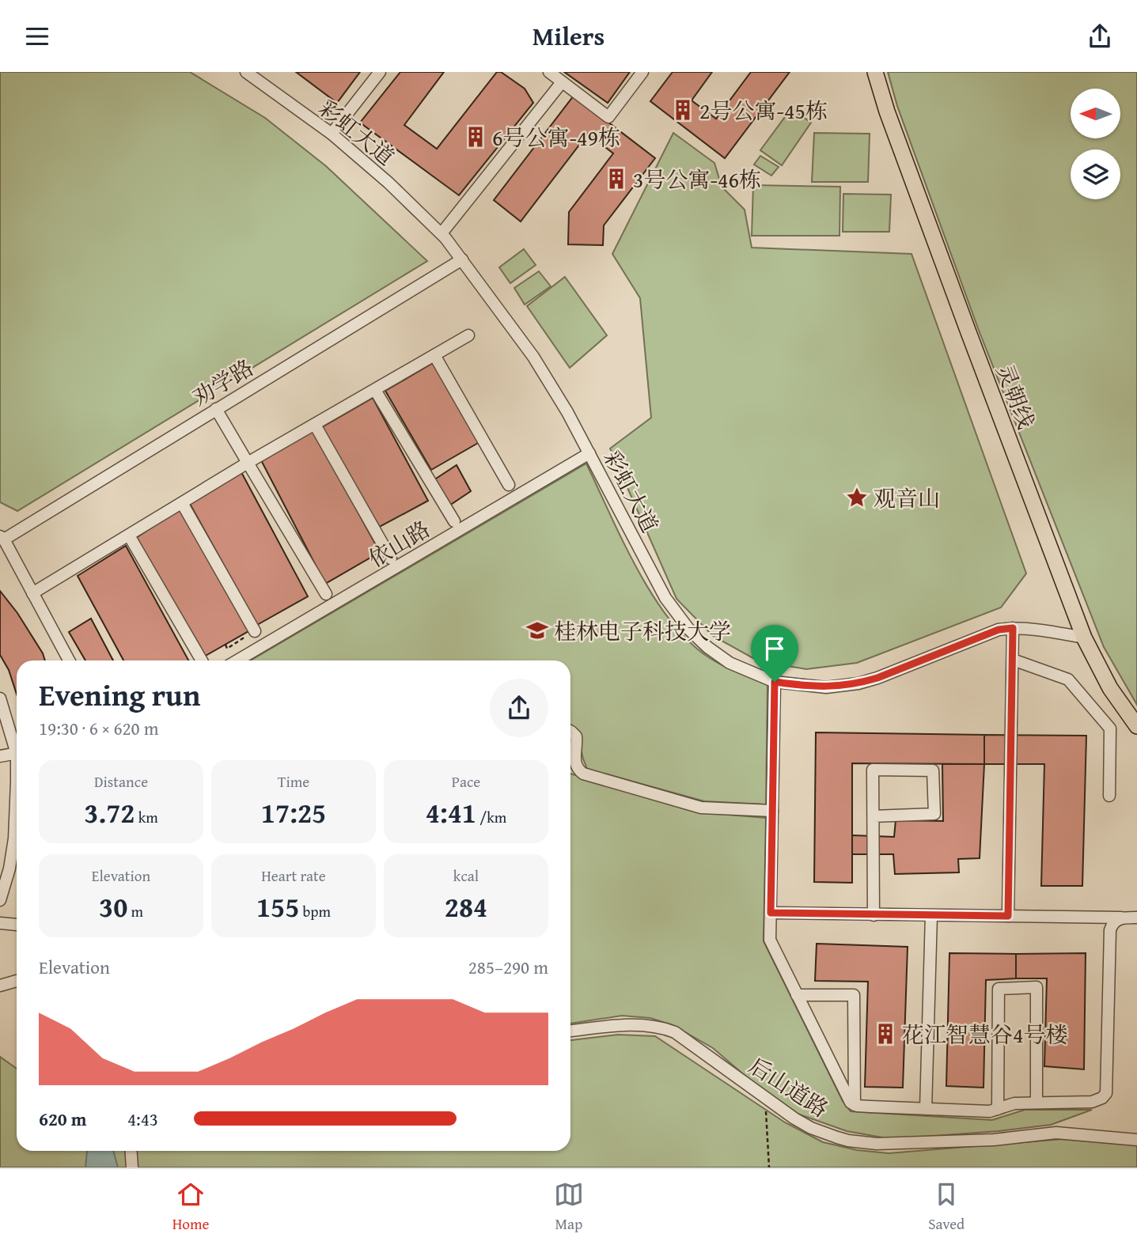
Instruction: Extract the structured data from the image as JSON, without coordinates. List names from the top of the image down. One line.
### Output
{"streets":{"main road":["灵朝线"],"street":["彩虹大道","劝学路","依山路","后山道路"]},"crossings":[["彩虹大道","劝学路"],["彩虹大道","灵朝线"],["彩虹大道","依山路"]],"places":{"building":["2号公寓-45栋","6号公寓-49栋","3号公寓-46栋","花江智慧谷4号楼"],"place":["观音山"],"school or university":["桂林电子科技大学"]},"north":"left","page":{"header":"Milers","heading":["Evening run","19:30 · 6 × 620 m"],"stats":[["Distance","3.72 km"],["Time","17:25"],["Pace","4:41 /km"],["Elevation","30 m"],["Heart rate","155 bpm"],["kcal","284"]],"chart":["Elevation","285–290 m"],"list":[{"name":"620 m","note":"4:43"}],"tabs":["Home","Map","Saved"]}}
